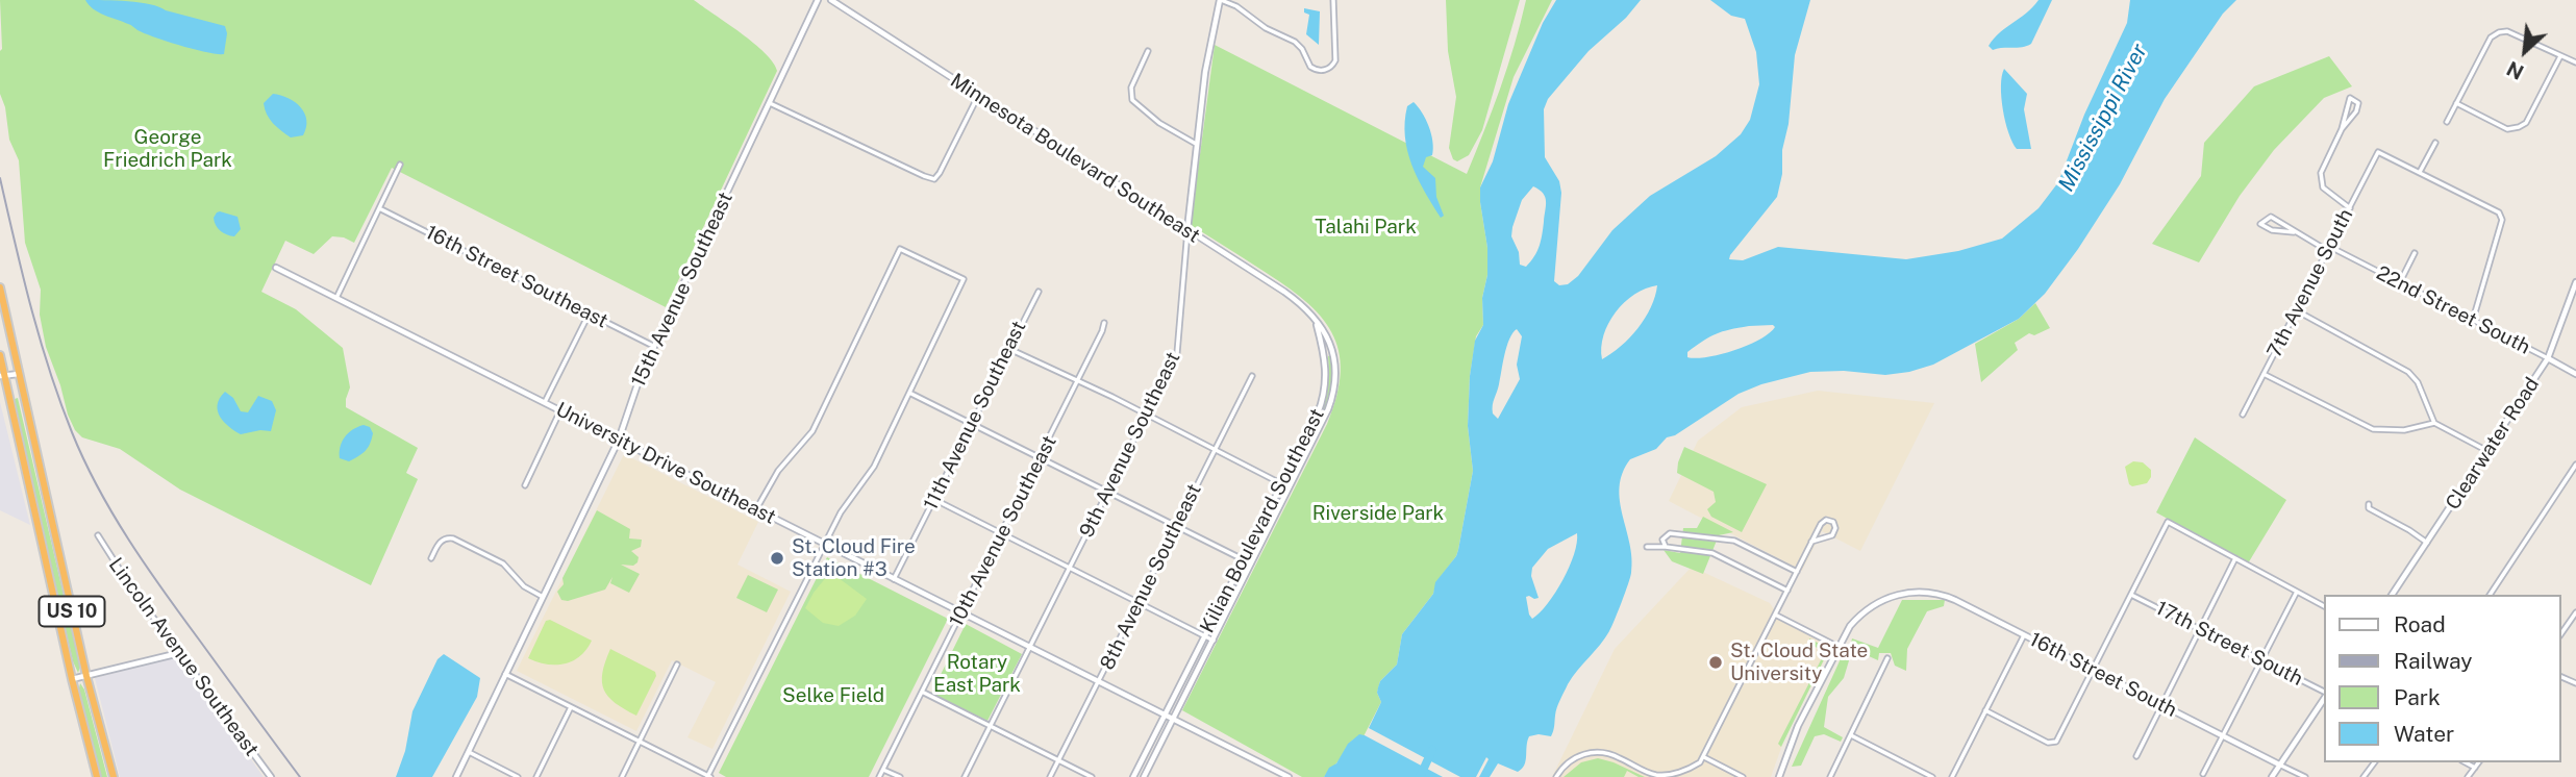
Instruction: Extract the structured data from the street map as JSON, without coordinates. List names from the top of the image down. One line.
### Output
{"streets":{"highway":["US 10"],"street":["Minnesota Boulevard Southeast","16th Street Southeast","7th Avenue South","15th Avenue Southeast","22nd Street South","11th Avenue Southeast","Clearwater Road","9th Avenue Southeast","University Drive Southeast","Kilian Boulevard Southeast","10th Avenue Southeast","8th Avenue Southeast","17th Street South","Lincoln Avenue Southeast","16th Street South"]},"crossings":[["Minnesota Boulevard Southeast","9th Avenue Southeast"],["Minnesota Boulevard Southeast","Kilian Boulevard Southeast"],["16th Street Southeast","15th Avenue Southeast"],["7th Avenue South","22nd Street South"],["15th Avenue Southeast","University Drive Southeast"],["22nd Street South","Clearwater Road"],["11th Avenue Southeast","University Drive Southeast"],["9th Avenue Southeast","University Drive Southeast"],["University Drive Southeast","Kilian Boulevard Southeast"],["University Drive Southeast","10th Avenue Southeast"],["University Drive Southeast","8th Avenue Southeast"]],"water":["Mississippi River"],"parks":["George Friedrich Park","Talahi Park","Riverside Park","Rotary East Park","Selke Field"],"places":["St. Cloud Fire Station #3","St. Cloud State University"],"legend":["Road","Railway","Park","Water"],"north":"bottom left"}
